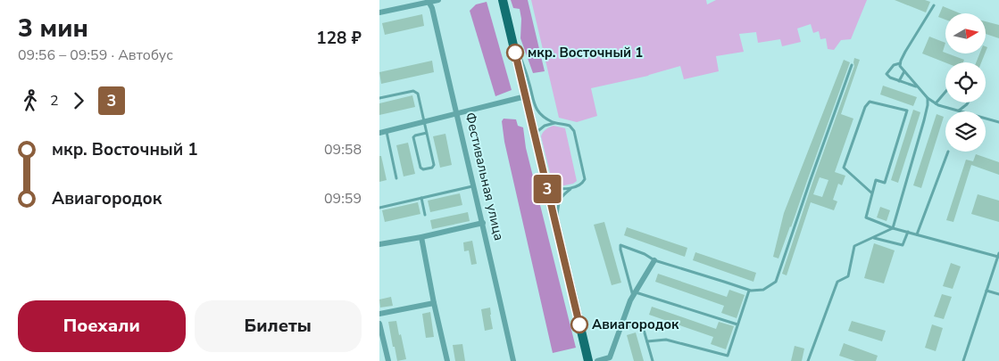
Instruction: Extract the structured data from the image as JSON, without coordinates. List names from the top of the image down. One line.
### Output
{"streets":{"street":["Фестивальная улица"]},"places":["мкр. Восточный 1","Авиагородок"],"lines":["bus line 3"],"north":"right","page":{"heading":["3 мин","09:56 – 09:59 · Автобус","128 ₽"],"on_map":"3","legs":["2","3"],"list":[{"name":"мкр. Восточный 1","value":"09:58"},{"name":"Авиагородок","value":"09:59"}],"buttons":["Поехали","Билеты"]}}
